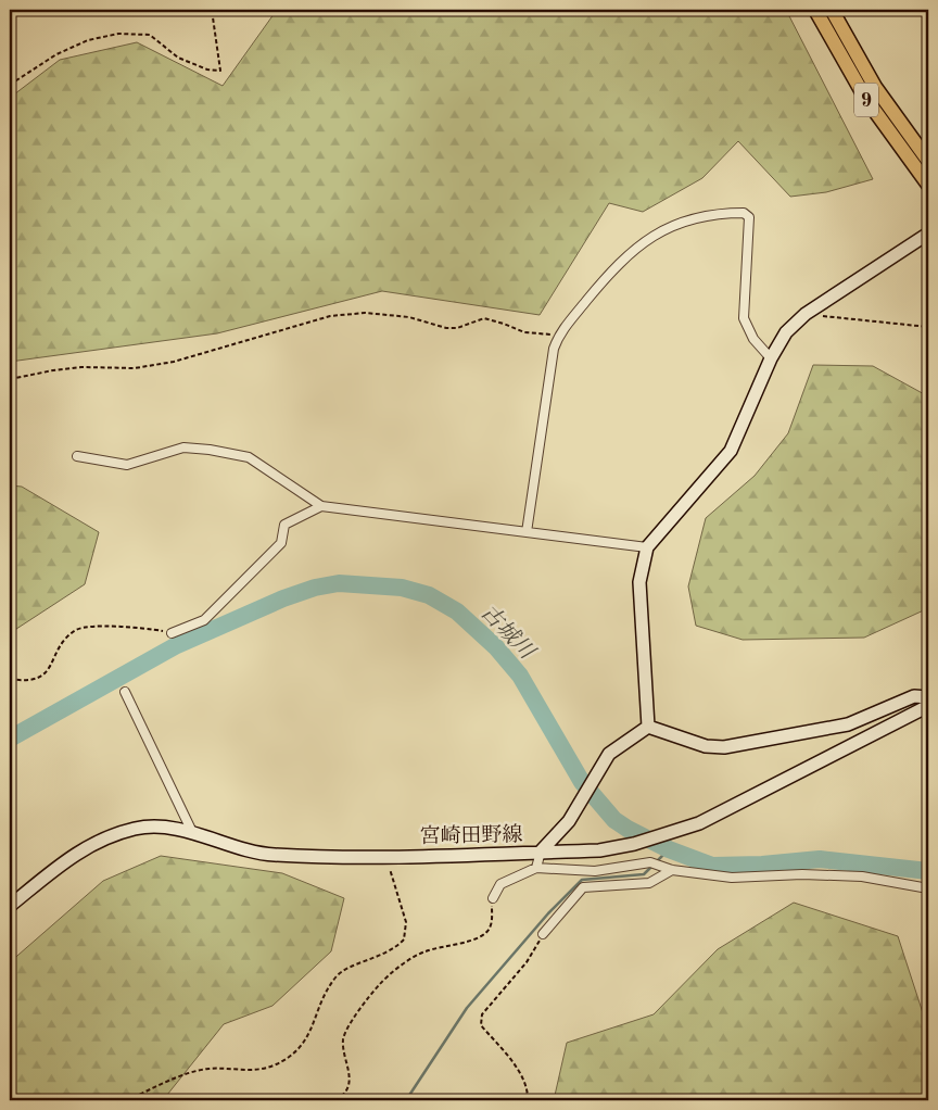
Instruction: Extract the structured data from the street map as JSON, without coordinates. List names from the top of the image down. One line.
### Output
{"streets":{"main road":["9"],"street":["宮崎田野線"]},"water":["古城川"]}
